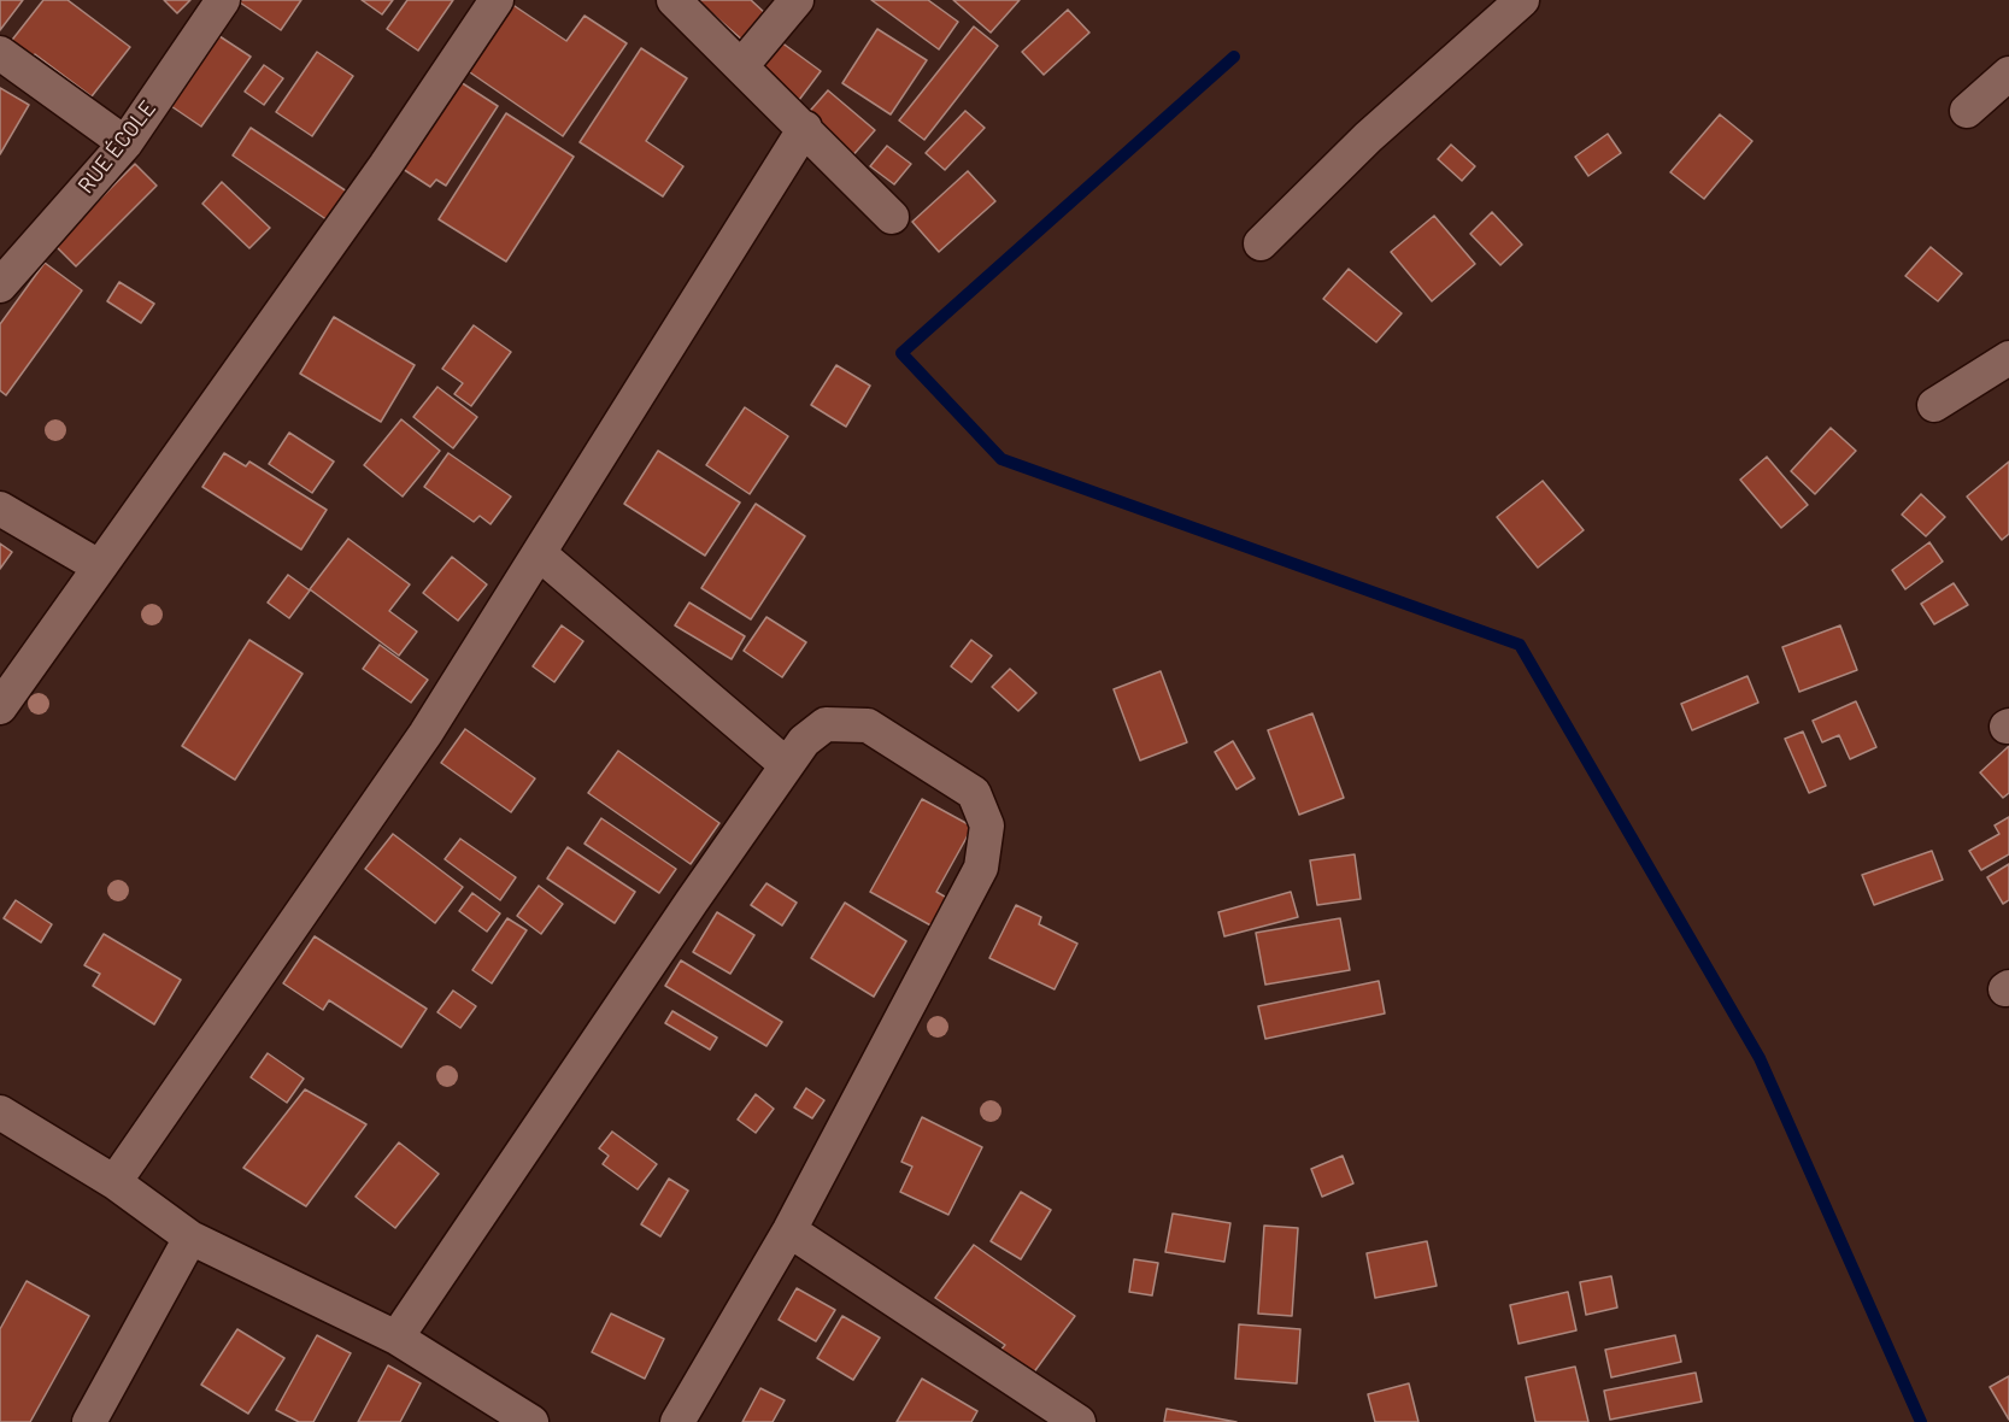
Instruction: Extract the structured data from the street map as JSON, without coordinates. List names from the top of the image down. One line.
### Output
{"streets":{"street":["RUE ÉCOLE"]}}
